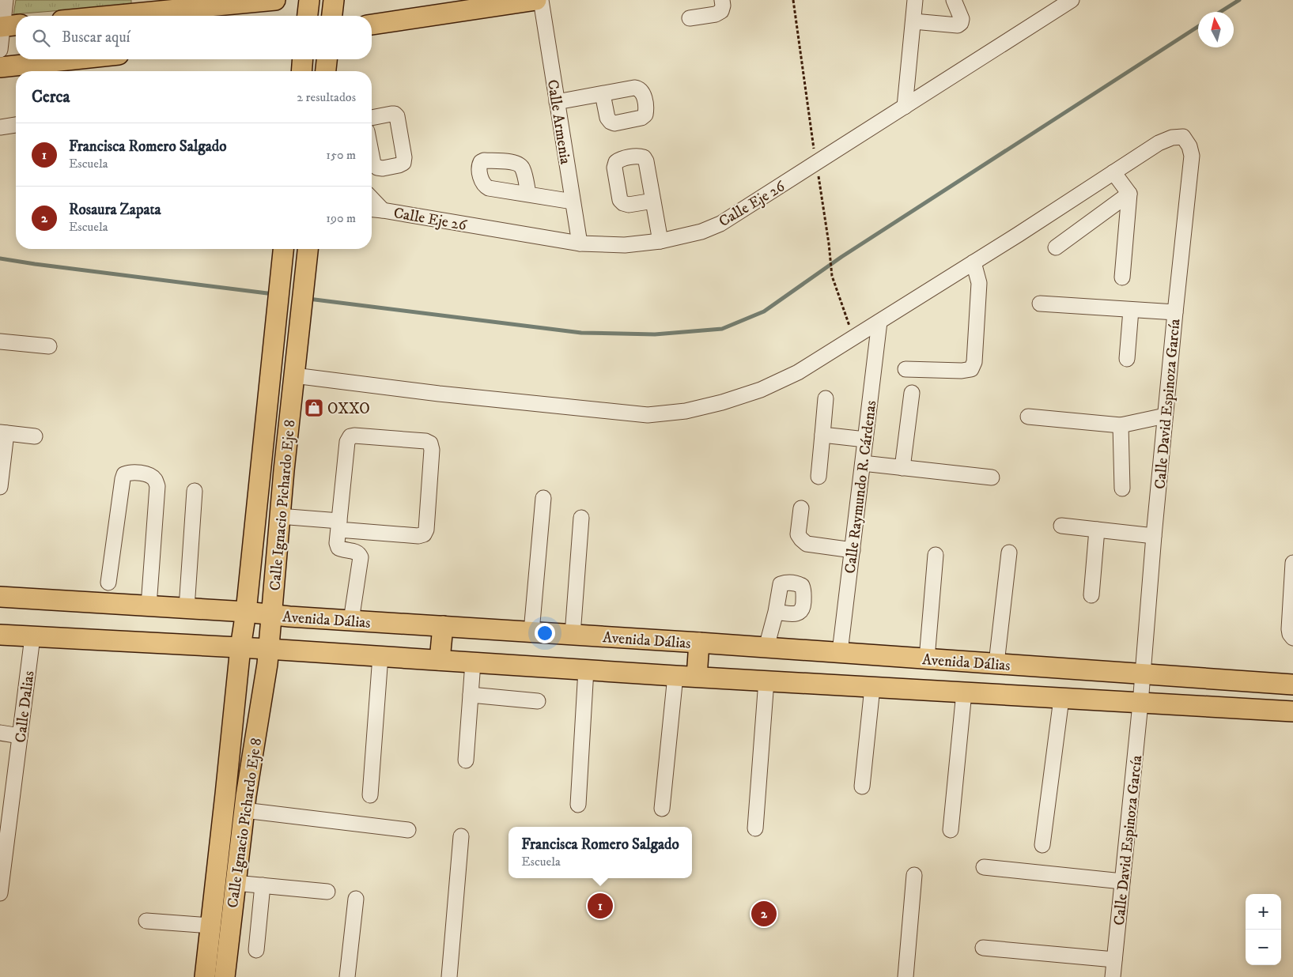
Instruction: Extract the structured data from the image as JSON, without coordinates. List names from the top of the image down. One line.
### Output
{"streets":{"main road":["Calle Ignacio Pichardo Eje 8","Avenida Dálias"],"street":["Calle Armenia","Calle Eje 26","Calle David Espinoza García","Calle Raymundo R. Cárdenas","Calle Dalias"]},"crossings":[["Calle Armenia","Calle Eje 26"],["Calle David Espinoza García","Avenida Dálias"],["Calle Raymundo R. Cárdenas","Avenida Dálias"],["Calle Ignacio Pichardo Eje 8","Avenida Dálias"],["Avenida Dálias","Calle Dalias"]],"places":{"shop":["OXXO"]},"north":"top","page":{"search":"Buscar aquí","heading":["Cerca","2 resultados"],"list":[{"mark":"1","name":"Francisca Romero Salgado","note":"Escuela","value":"150 m"},{"mark":"2","name":"Rosaura Zapata","note":"Escuela","value":"190 m"}],"popup":["Francisca Romero Salgado","Escuela"],"pins":["1","2"],"map_buttons":["+","−"]}}
